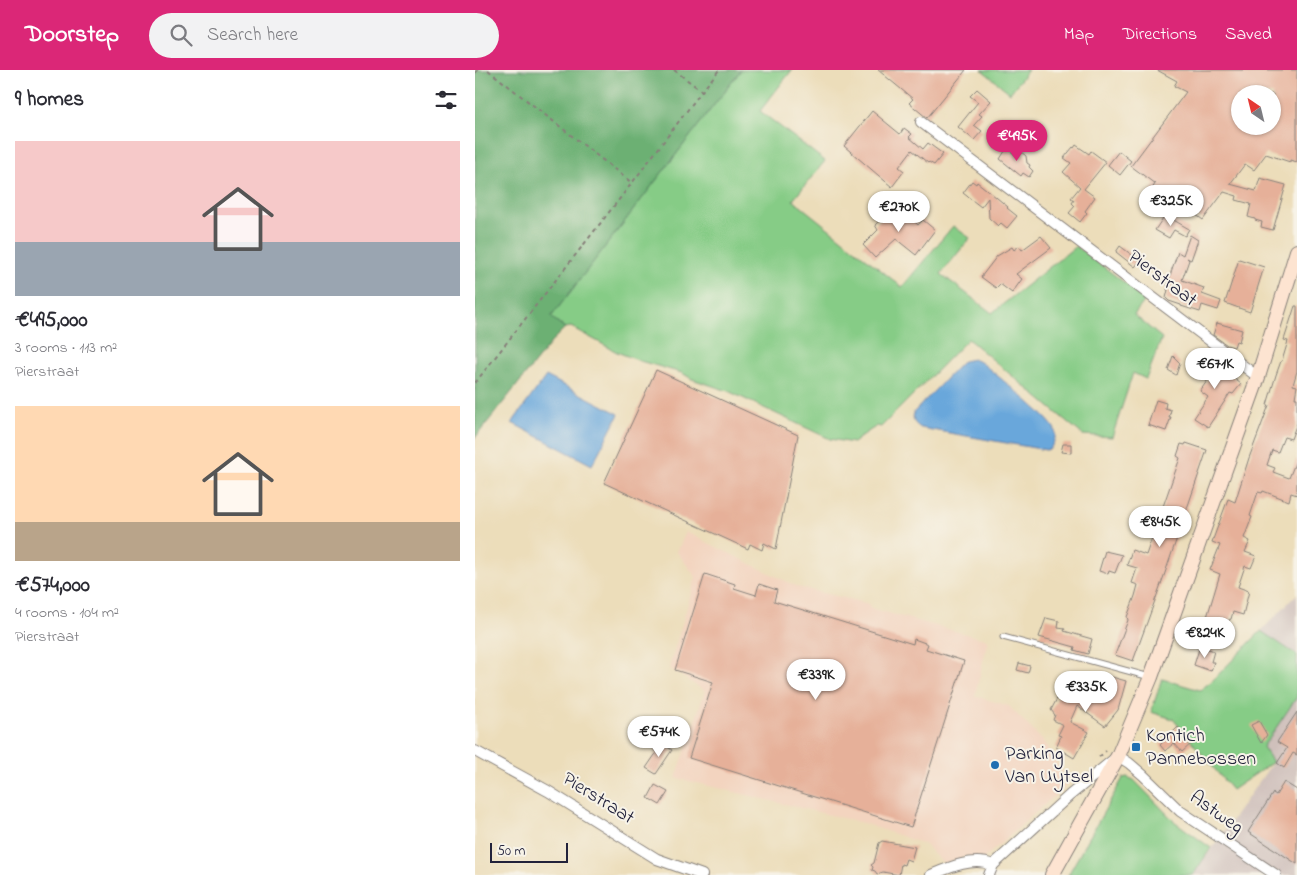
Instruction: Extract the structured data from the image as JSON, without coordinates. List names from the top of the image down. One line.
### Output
{"streets":{"street":["Pierstraat","Astweg"]},"places":{"transit":["Kontich Pannebossen"],"other":["Parking Van Uytsel"]},"scale_bar":"50 m","north":"top left","page":{"header":"Doorstep","search":"Search here","nav":["Map","Directions","Saved"],"heading":"9 homes","price":["€495K","€325K","€270K","€671K","€845K","€824K","€339K","€335K","€574K"],"list":[{"name":"€495,000","note":"3 rooms · 113 m² · Pierstraat"},{"name":"€574,000","note":"4 rooms · 104 m² · Pierstraat"}],"scale":"50 m"}}
